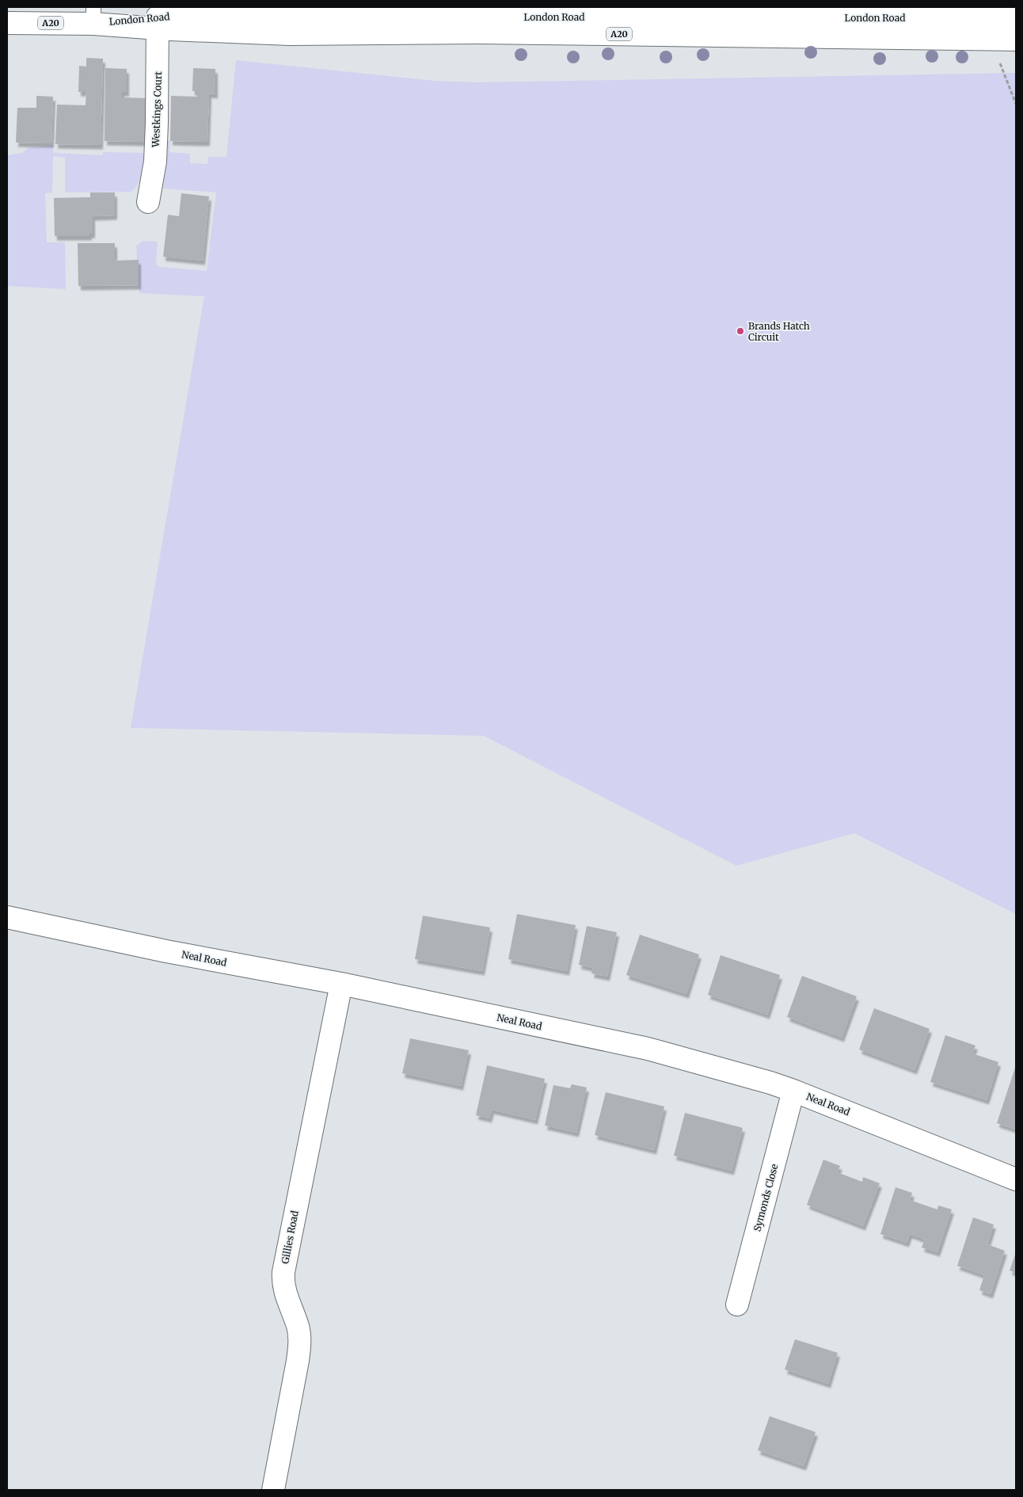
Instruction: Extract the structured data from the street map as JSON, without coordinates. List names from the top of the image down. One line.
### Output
{"streets":{"street":["London Road","A20","Westkings Court","Neal Road","Symonds Close","Gillies Road"]},"crossings":[["London Road","Westkings Court"],["Neal Road","Symonds Close"],["Neal Road","Gillies Road"]],"places":["Brands Hatch Circuit"]}
